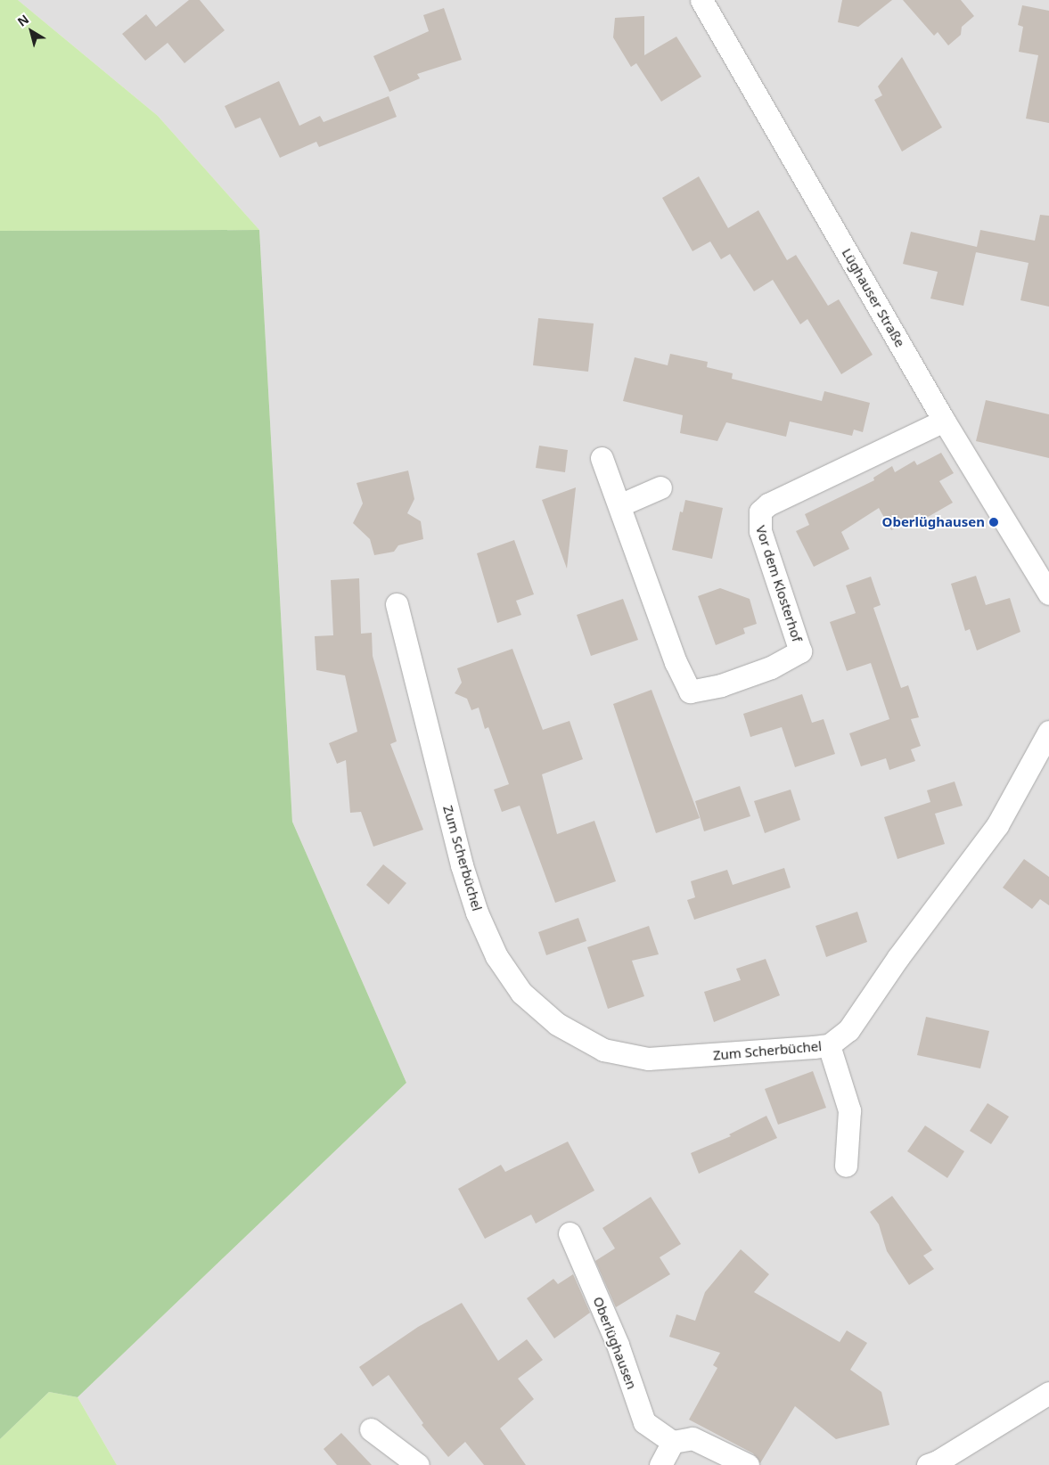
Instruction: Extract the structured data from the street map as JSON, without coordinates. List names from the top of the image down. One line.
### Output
{"streets":{"street":["Lüghauser Straße","Vor dem Klosterhof","Zum Scherbüchel","Oberlüghausen"]},"crossings":[["Lüghauser Straße","Vor dem Klosterhof"]],"places":["Oberlüghausen"],"north":"top left"}
